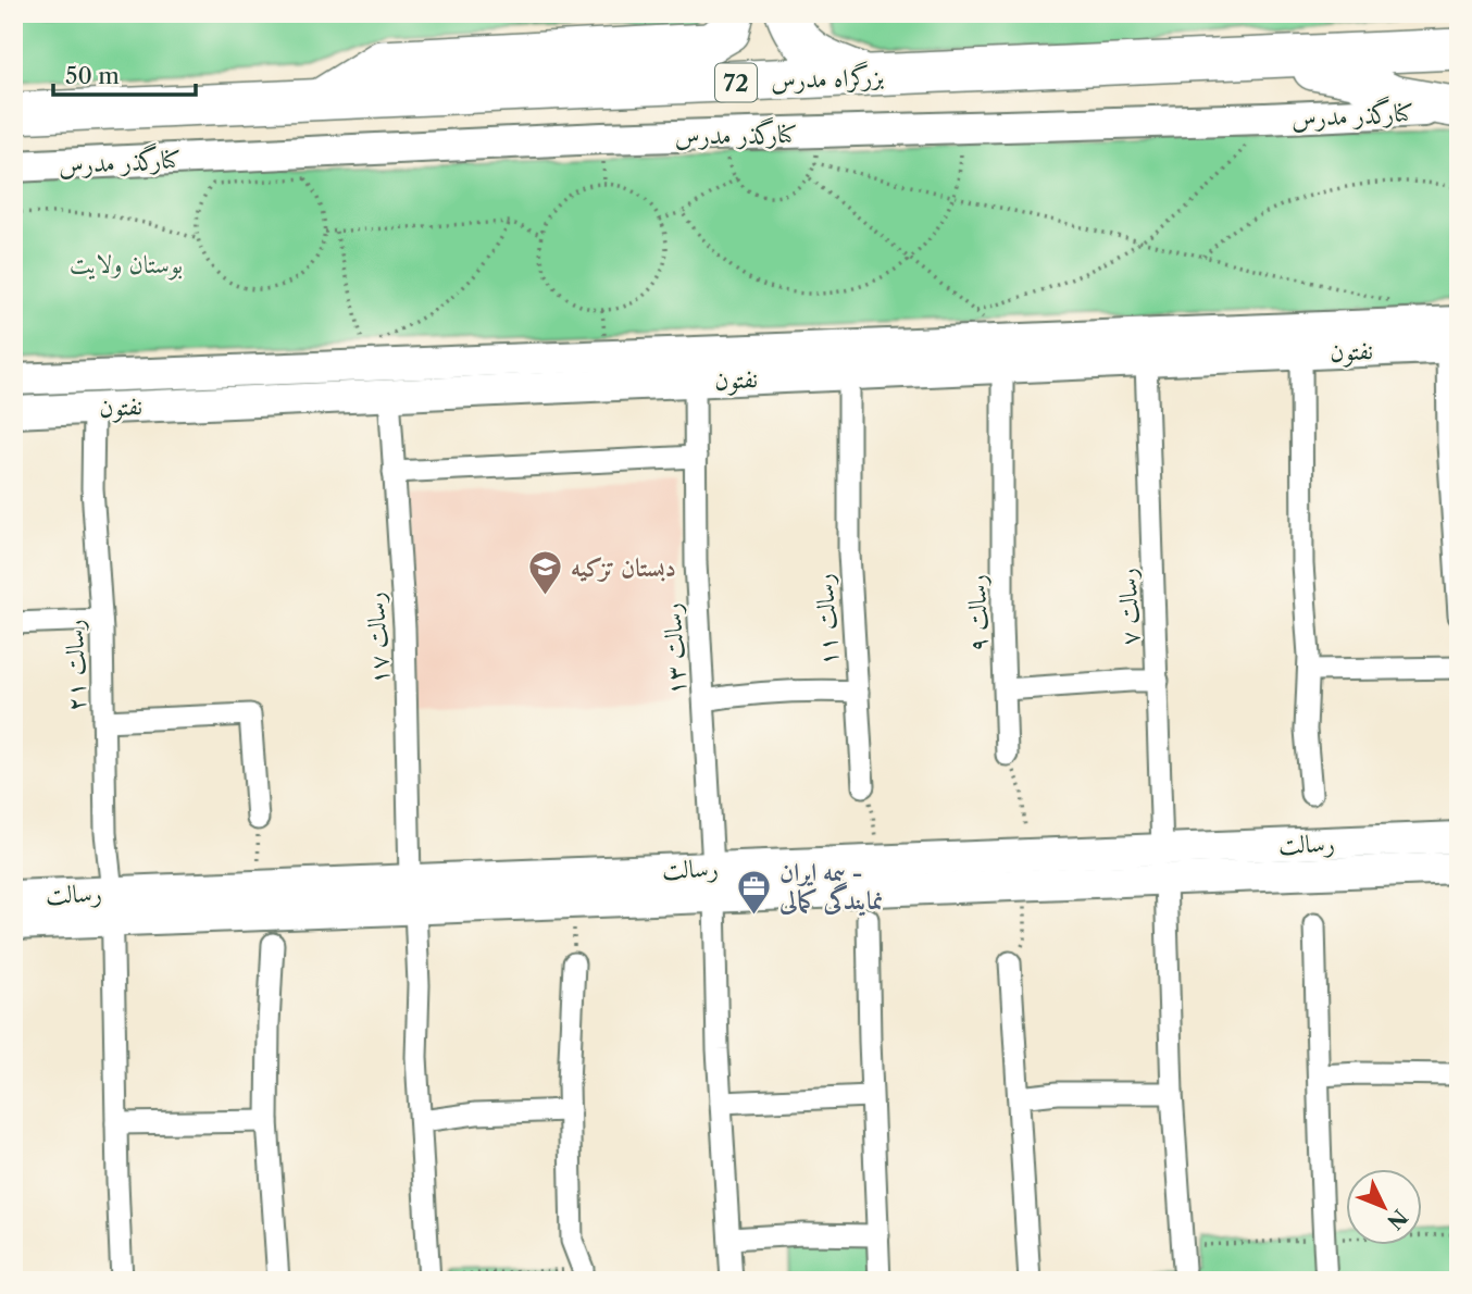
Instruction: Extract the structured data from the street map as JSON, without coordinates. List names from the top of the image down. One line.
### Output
{"streets":{"highway":["بزرگراه مدرس","72"],"street":["کنارگذر مدرس","نفتون","رسالت ۷","رسالت ۹","رسالت ۱۱","رسالت ۱۷","رسالت ۱۳","رسالت ۲۱","رسالت"]},"crossings":[["نفتون","رسالت ۷"],["نفتون","رسالت ۹"],["نفتون","رسالت ۱۱"],["نفتون","رسالت ۱۷"],["نفتون","رسالت ۱۳"],["نفتون","رسالت ۲۱"],["رسالت ۷","رسالت"],["رسالت ۱۷","رسالت"],["رسالت ۱۳","رسالت"],["رسالت ۲۱","رسالت"]],"parks":["بوستان ولایت"],"places":{"school or university":["دبستان تزکیه"],"office":["بیمه ایران - نمایندگى کمالى"]},"scale_bar":"50 m","north":"bottom right"}
